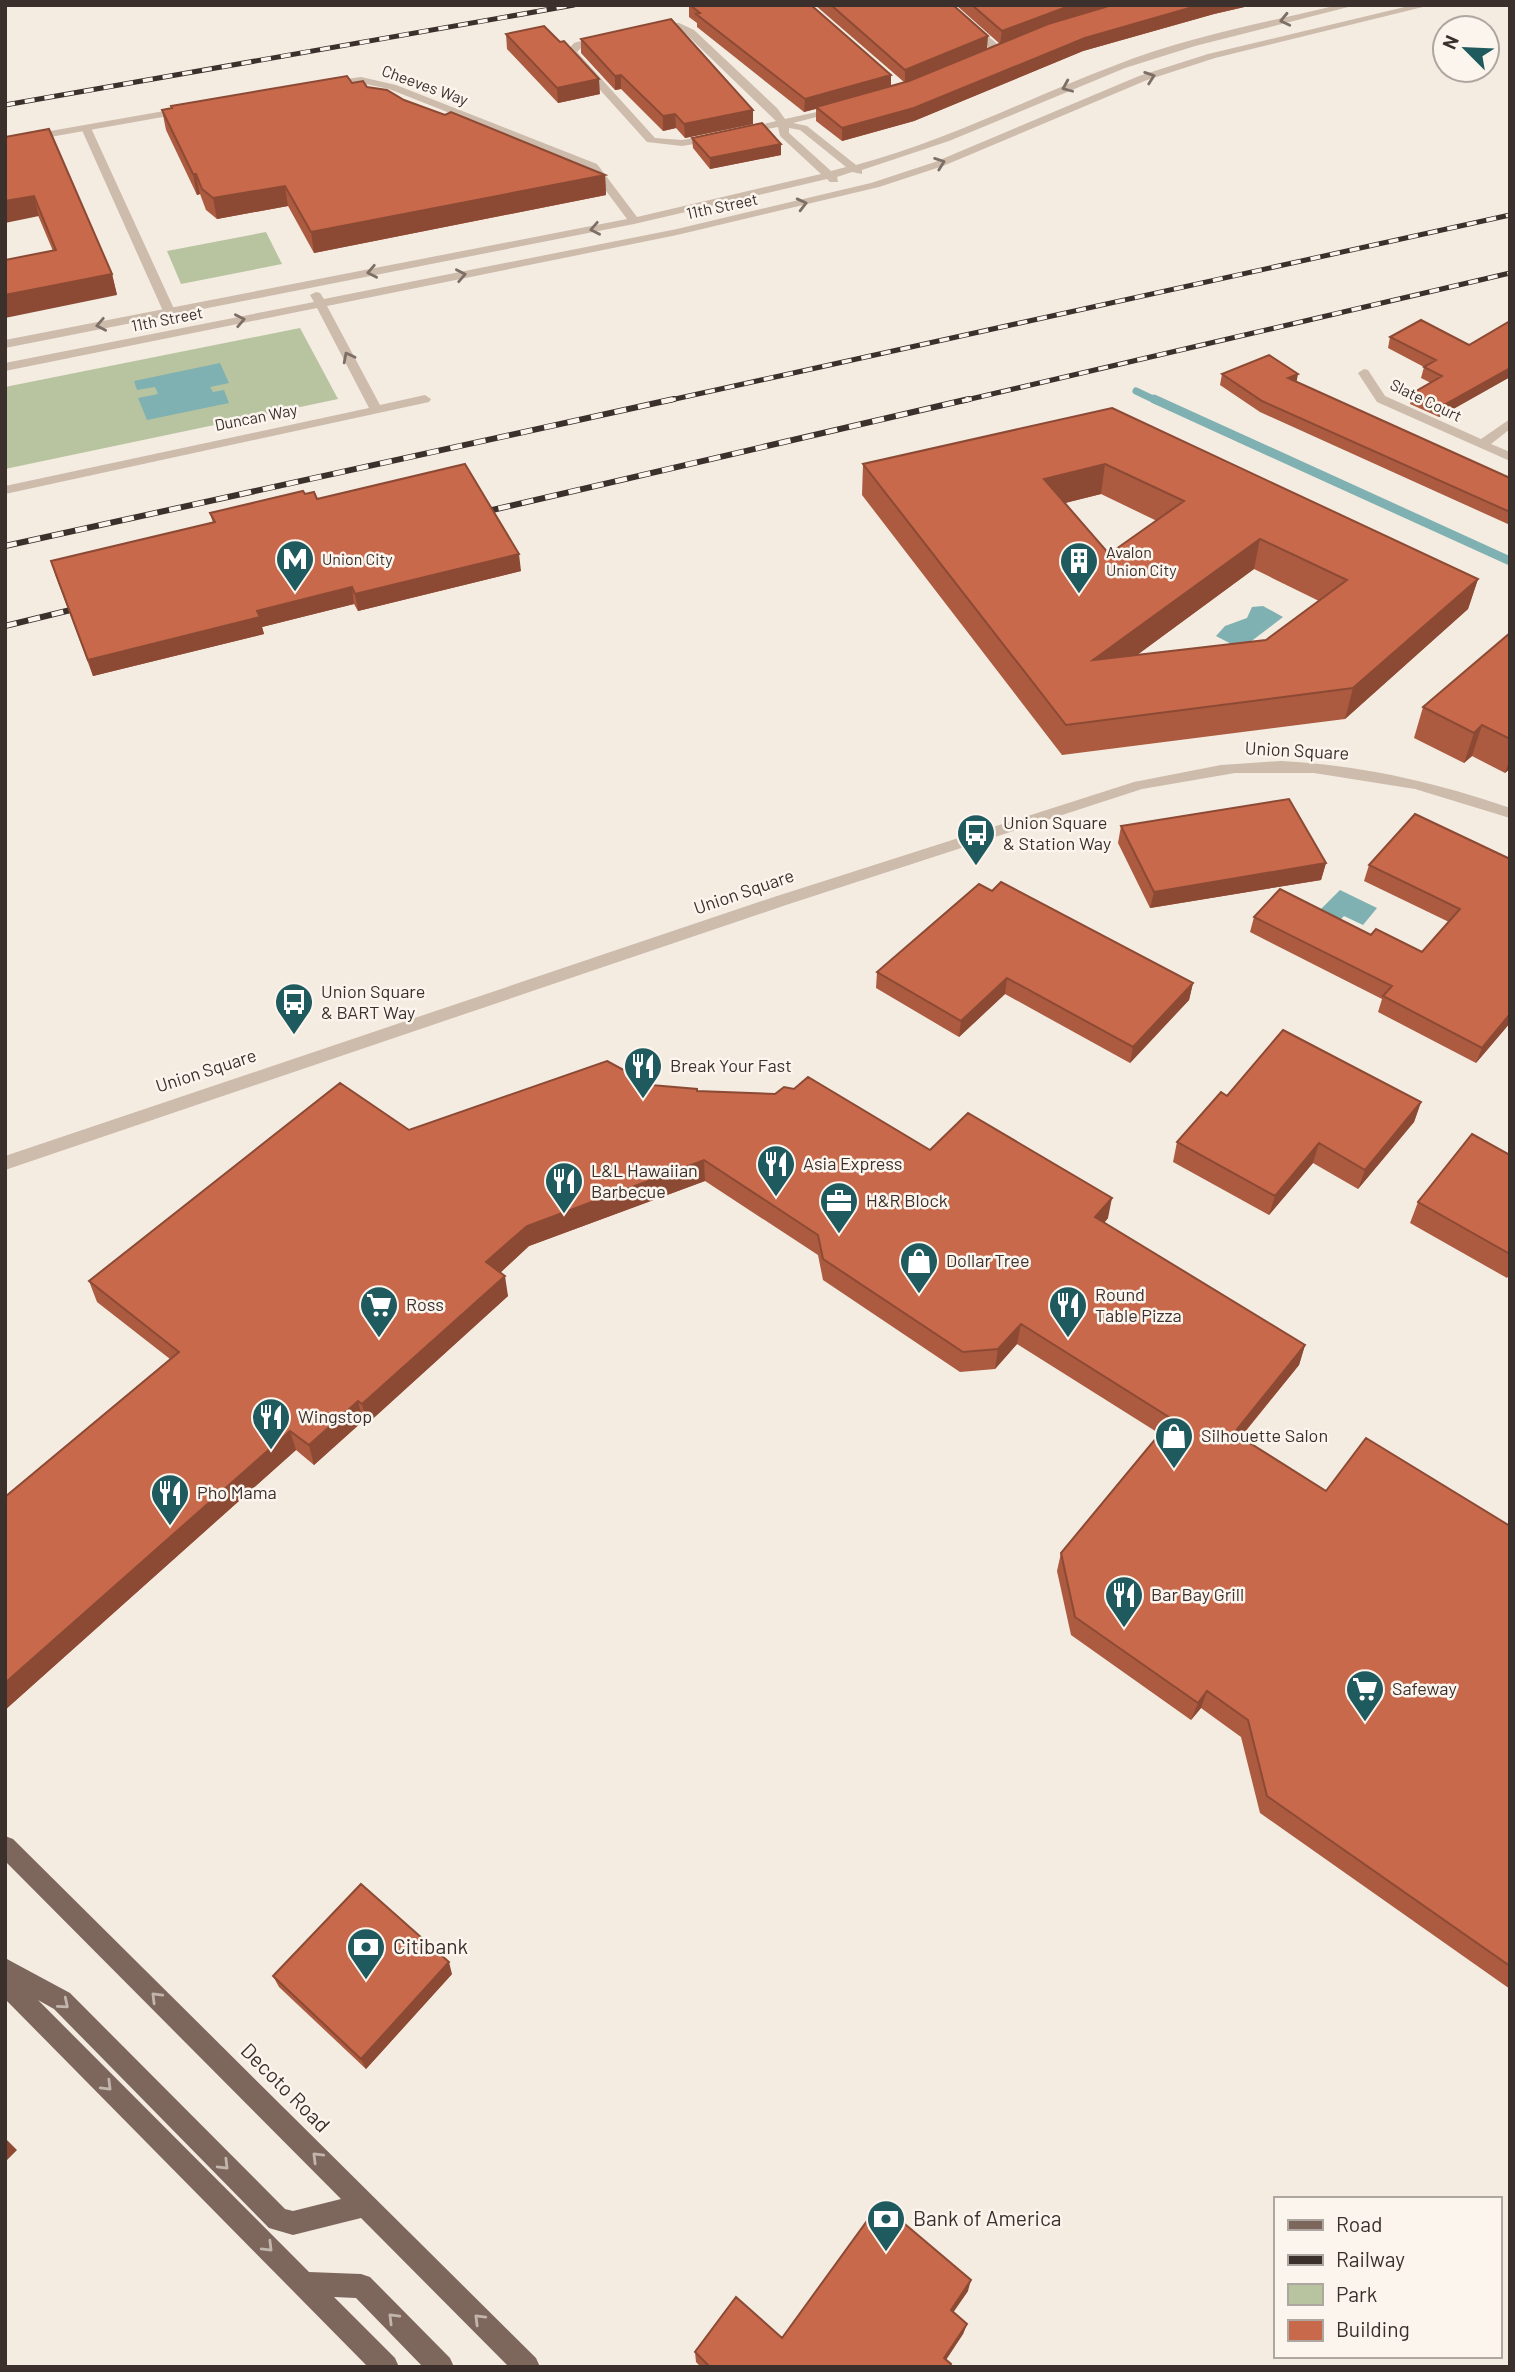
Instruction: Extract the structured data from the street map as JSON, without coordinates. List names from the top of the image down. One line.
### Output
{"streets":{"main road":["Decoto Road"],"street":["Cheeves Way","11th Street","Slate Court","Duncan Way","Union Square"]},"crossings":[["Cheeves Way","11th Street"]],"places":{"metro station":["Union City"],"building":["Avalon Union City"],"bus stop":["Union Square & Station Way","Union Square & BART Way"],"restaurant":["Break Your Fast","Asia Express","L&L Hawaiian Barbecue","Round Table Pizza","Wingstop","Pho Mama","Bar Bay Grill"],"office":["H&R Block"],"shop":["Dollar Tree","Silhouette Salon"],"supermarket":["Ross","Safeway"],"bank":["Citibank","Bank of America"]},"legend":["Road","Railway","Park","Building"],"north":"top left"}
